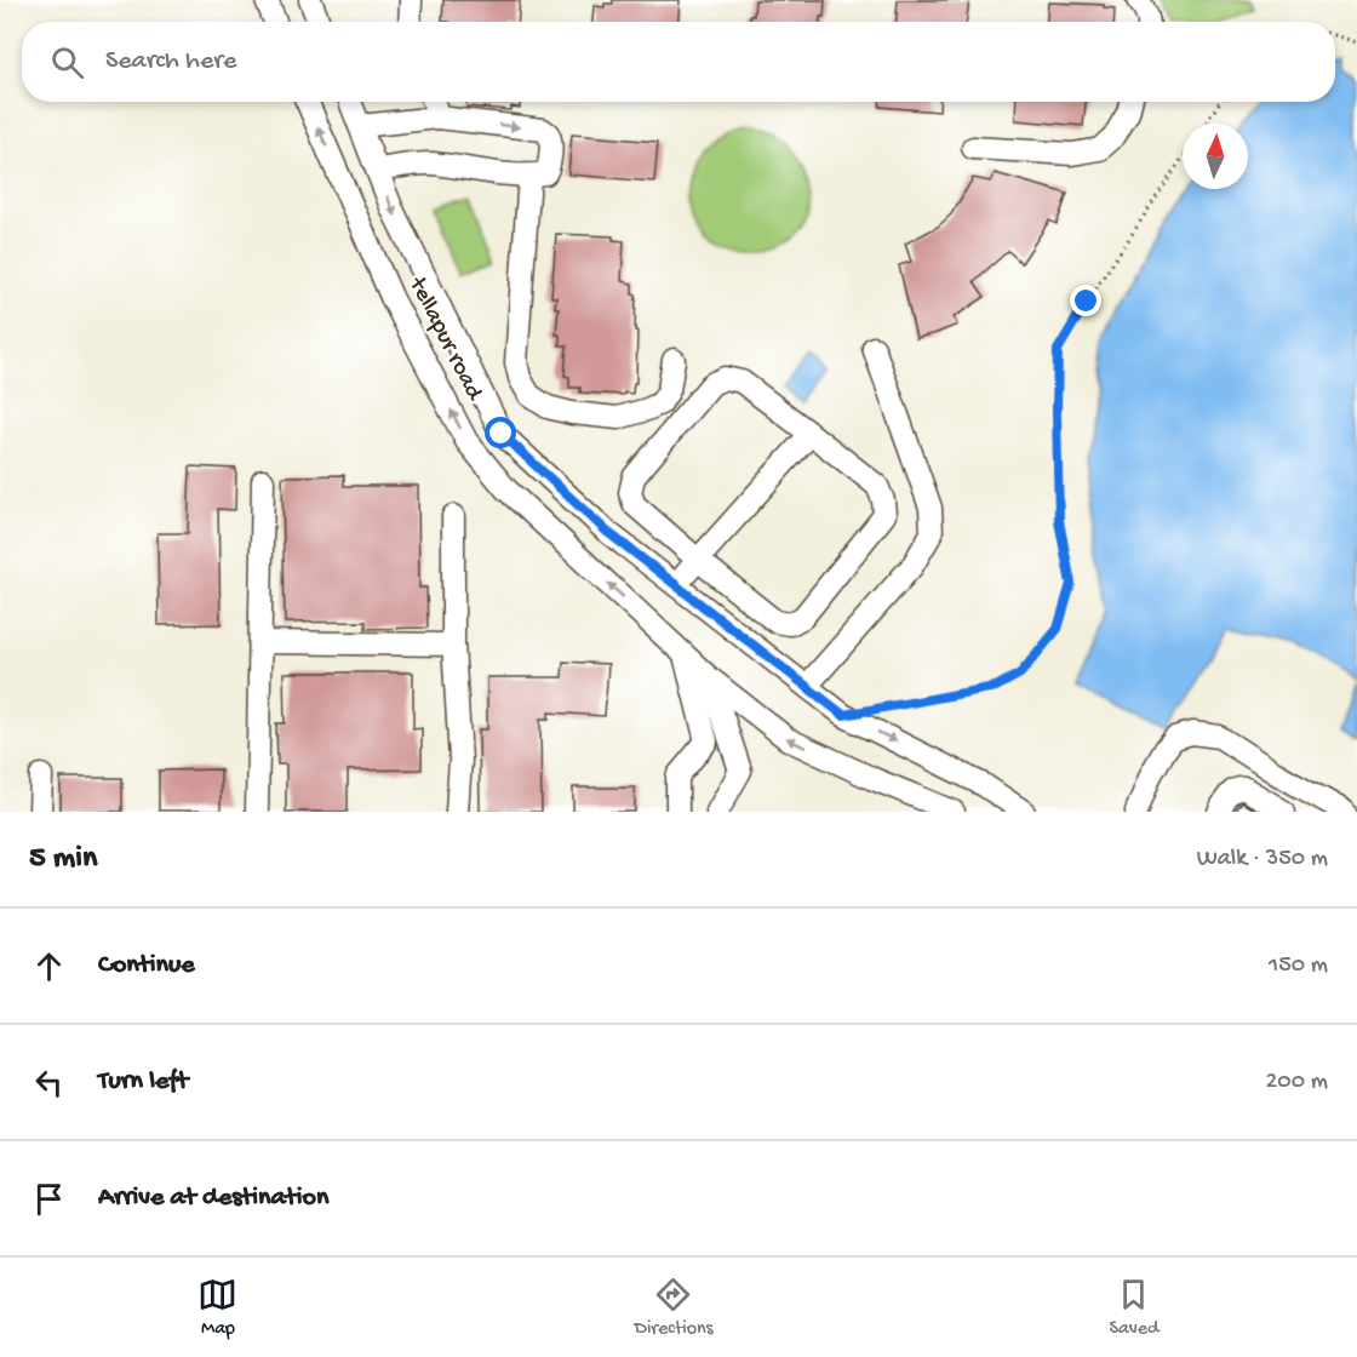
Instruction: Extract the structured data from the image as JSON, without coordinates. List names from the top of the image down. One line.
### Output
{"streets":{"street":["tellapur road"]},"north":"top","page":{"search":"Search here","heading":["5 min","Walk · 350 m"],"list":[["Continue","150 m"],["Turn left","200 m"],"Arrive at destination"],"nav":["Map","Directions","Saved"]}}
